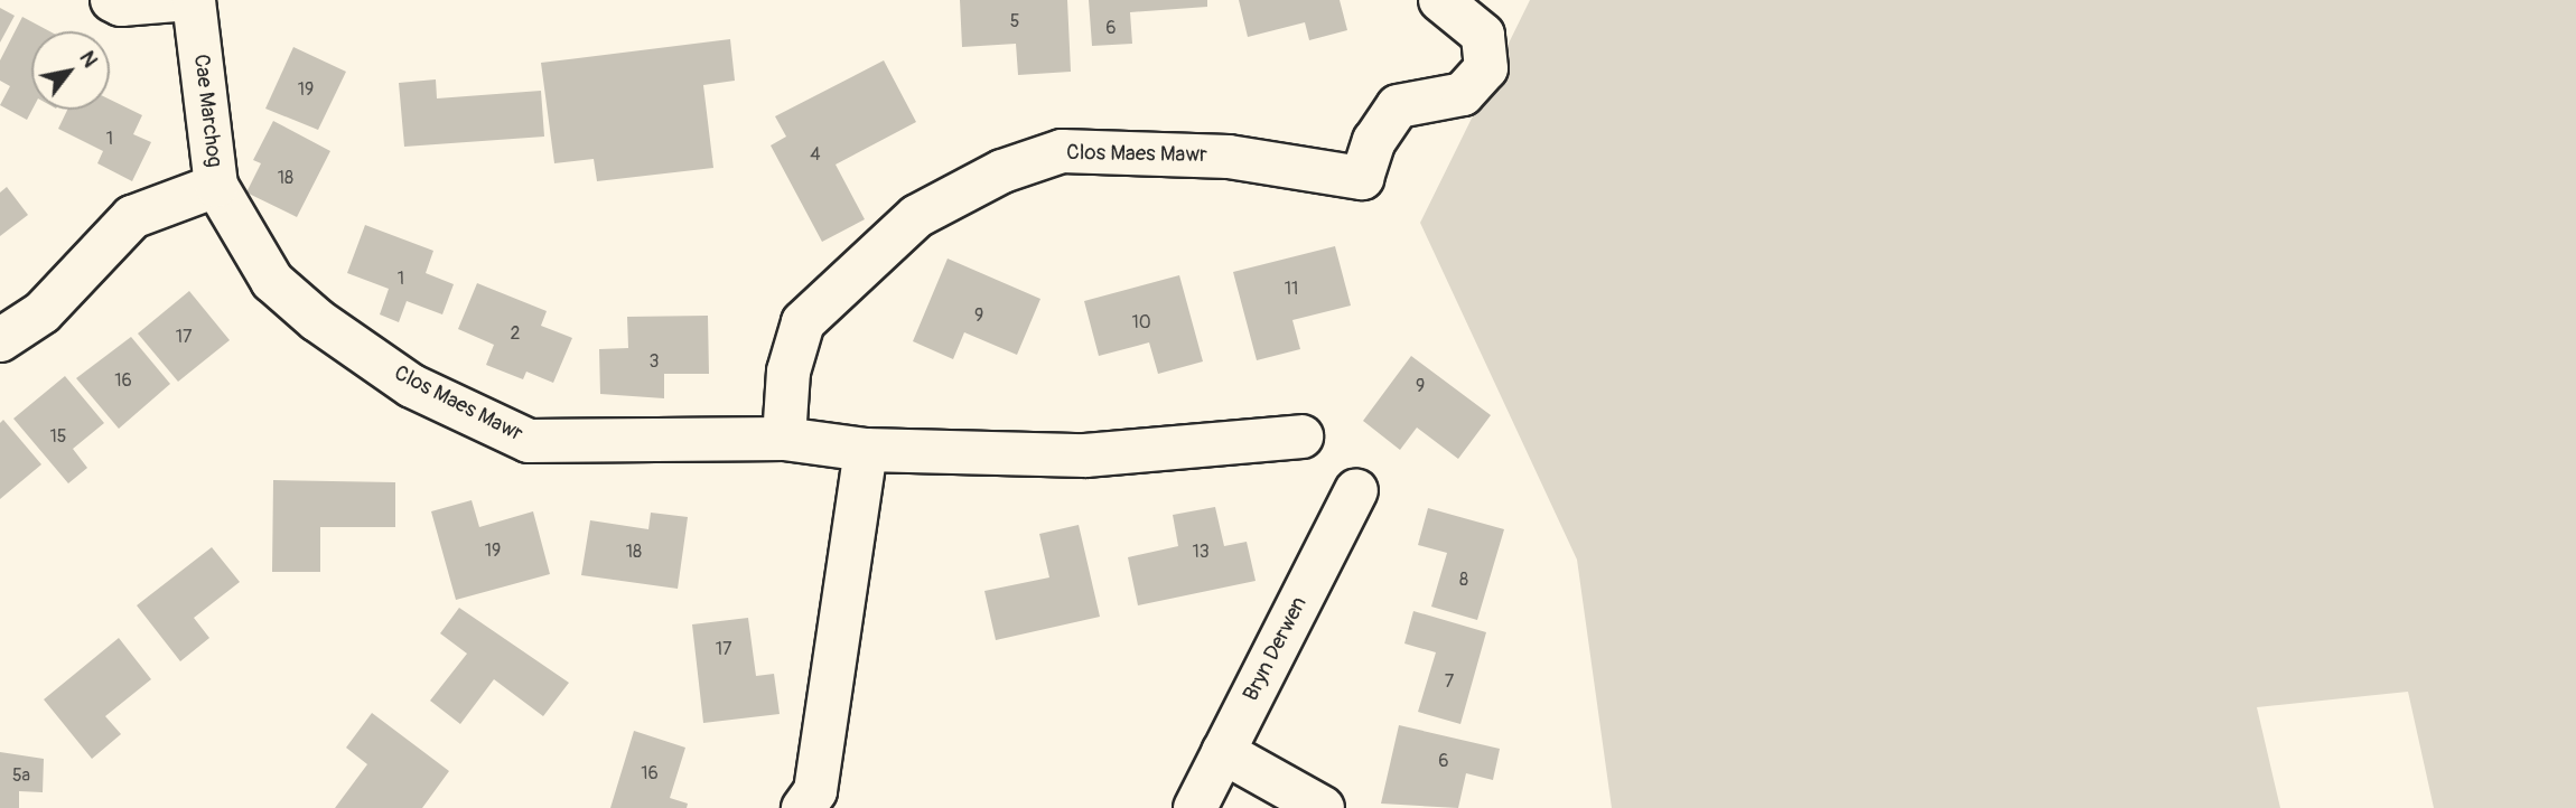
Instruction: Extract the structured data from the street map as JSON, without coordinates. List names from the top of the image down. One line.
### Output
{"streets":{"street":["Cae Marchog","Clos Maes Mawr","Bryn Derwen"]},"crossings":[["Cae Marchog","Clos Maes Mawr"]],"house_numbers":["5","6","19","1","4","18","1","11","9","10","2","17","3","16","9","15","19","18","13","8","17","7","6","16","5a"],"north":"top right"}
